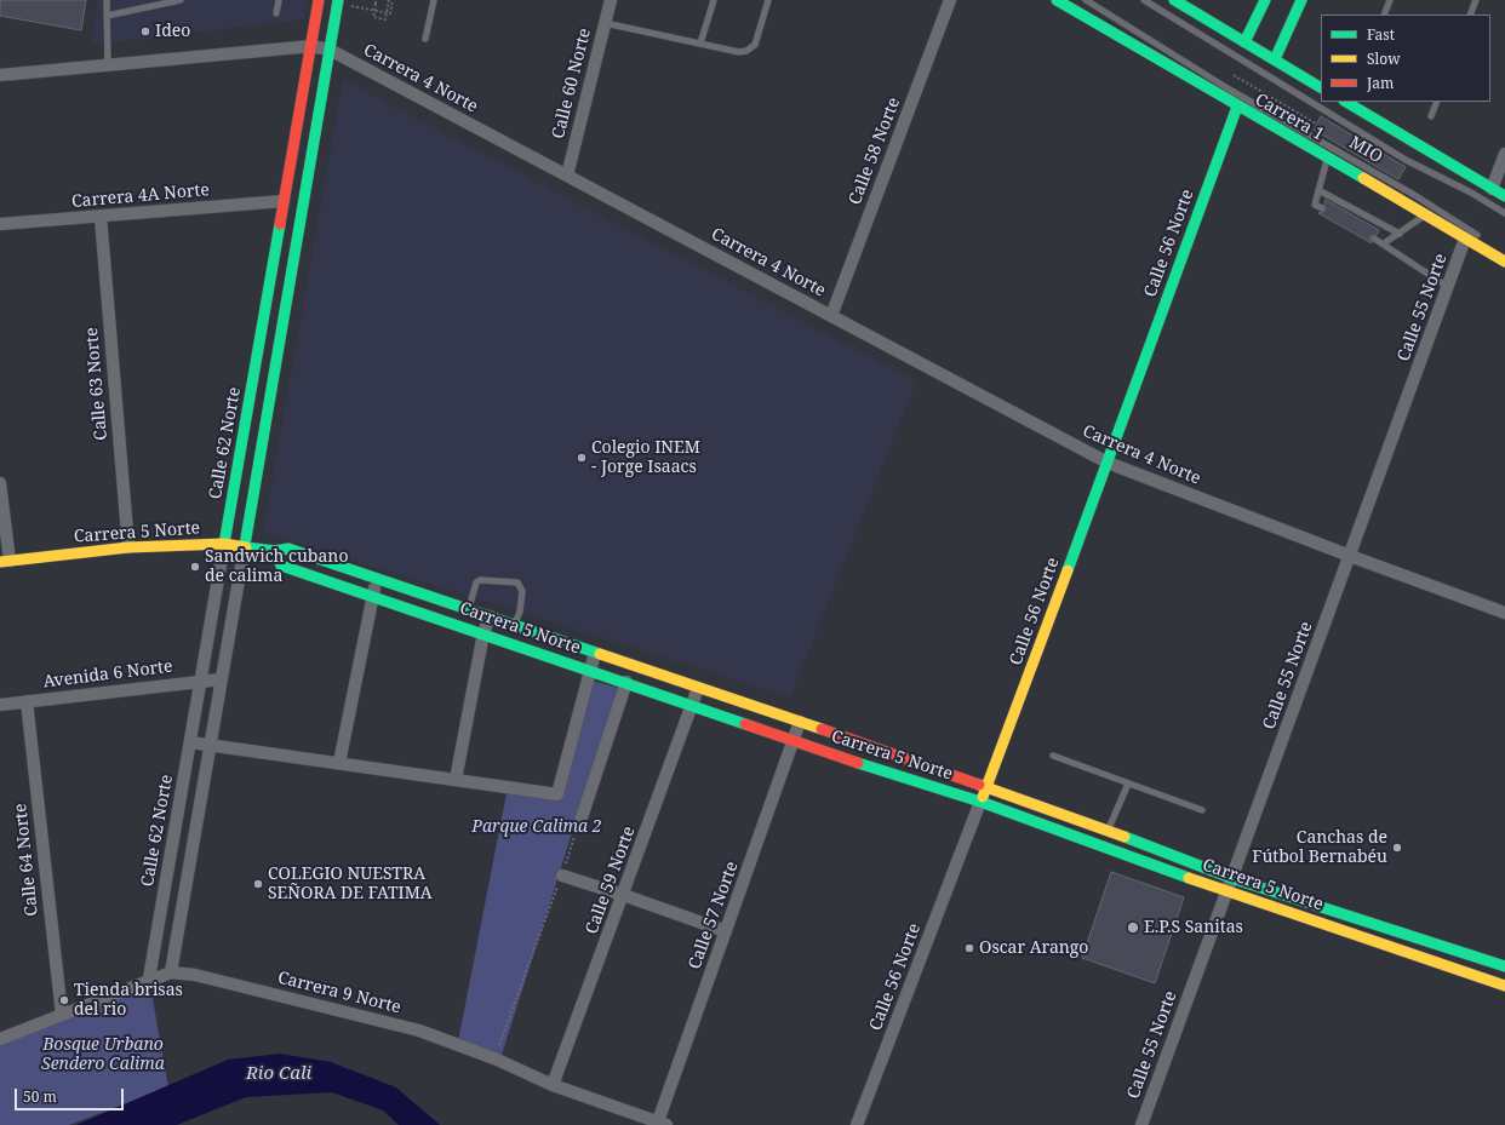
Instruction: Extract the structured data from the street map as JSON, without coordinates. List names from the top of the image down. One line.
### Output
{"streets":{"street":["Carrera 4 Norte","Calle 60 Norte","Carrera 1","Calle 58 Norte","Carrera 4A Norte","Calle 56 Norte","Calle 55 Norte","Calle 63 Norte","Calle 62 Norte","Carrera 5 Norte","Avenida 6 Norte","Calle 64 Norte","Calle 59 Norte","Calle 57 Norte","Carrera 9 Norte"],"lane":["MIO"]},"crossings":[["Carrera 4 Norte","Calle 60 Norte"],["Carrera 4 Norte","Calle 58 Norte"],["Carrera 4 Norte","Calle 56 Norte"],["Carrera 4 Norte","Calle 55 Norte"],["Carrera 4 Norte","Calle 62 Norte"],["Carrera 1","Calle 56 Norte"],["Carrera 1","Calle 55 Norte"],["Carrera 4A Norte","Calle 63 Norte"],["Carrera 4A Norte","Calle 62 Norte"],["Calle 56 Norte","Carrera 5 Norte"],["Calle 55 Norte","Carrera 5 Norte"],["Calle 63 Norte","Carrera 5 Norte"],["Calle 62 Norte","Carrera 5 Norte"],["Calle 62 Norte","Avenida 6 Norte"],["Calle 62 Norte","Carrera 9 Norte"],["Carrera 5 Norte","Calle 59 Norte"],["Carrera 5 Norte","Calle 57 Norte"],["Avenida 6 Norte","Calle 64 Norte"],["Calle 64 Norte","Carrera 9 Norte"],["Calle 59 Norte","Carrera 9 Norte"],["Calle 57 Norte","Carrera 9 Norte"]],"water":["Rio Cali"],"parks":["Parque Calima 2","Bosque Urbano Sendero Calima"],"places":["Ideo","Colegio INEM - Jorge Isaacs","Sandwich cubano de calima","Canchas de Fútbol Bernabéu","COLEGIO NUESTRA SEÑORA DE FATIMA","E.P.S Sanitas","Oscar Arango","Tienda brisas del rio"],"legend":["Fast","Slow","Jam"],"scale_bar":"50 m"}
